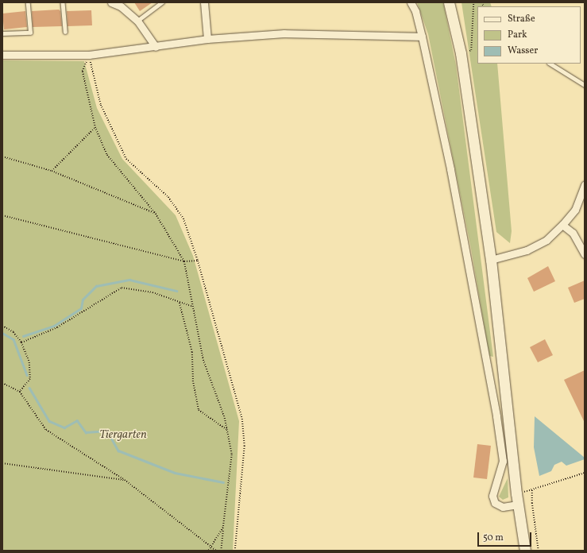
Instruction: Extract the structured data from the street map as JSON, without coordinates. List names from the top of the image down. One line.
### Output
{"parks":["Tiergarten"],"legend":["Straße","Park","Wasser"],"scale_bar":"50 m"}
